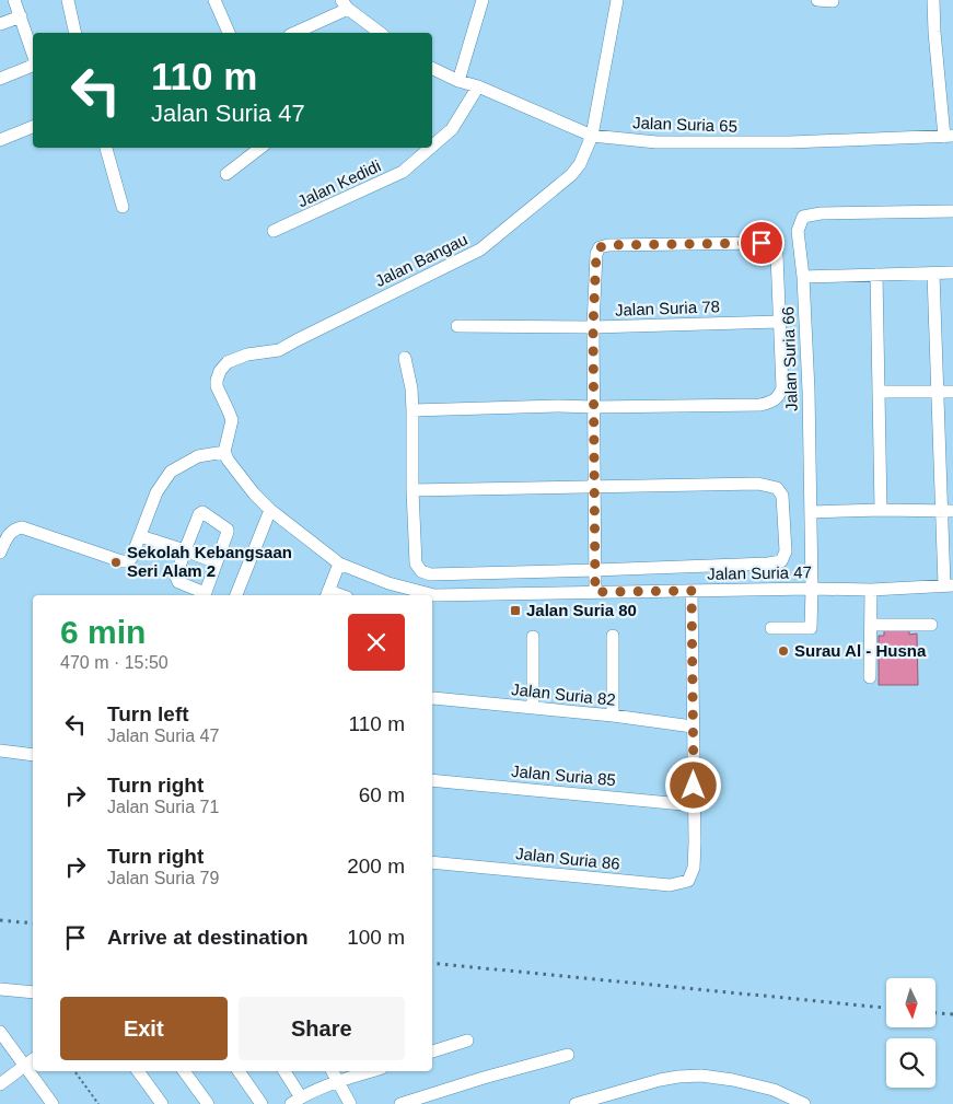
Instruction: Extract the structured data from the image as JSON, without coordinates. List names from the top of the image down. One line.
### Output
{"streets":{"street":["Jalan Suria 65","Jalan Kedidi","Jalan Bangau","Jalan Suria 78","Jalan Suria 66","Jalan Suria 47","Jalan Suria 82","Jalan Suria 85","Jalan Suria 86"]},"crossings":[["Jalan Suria 65","Jalan Kedidi"],["Jalan Suria 65","Jalan Bangau"],["Jalan Bangau","Jalan Suria 47"],["Jalan Suria 66","Jalan Suria 47"],["Jalan Suria 85","Jalan Suria 86"]],"places":{"other":["Sekolah Kebangsaan Seri Alam 2","Surau Al - Husna"],"transit":["Jalan Suria 80"]},"north":"bottom","page":{"turn":["110 m","Jalan Suria 47"],"heading":["6 min","470 m · 15:50"],"list":[{"name":"Turn left","note":"Jalan Suria 47","value":"110 m"},{"name":"Turn right","note":"Jalan Suria 71","value":"60 m"},{"name":"Turn right","note":"Jalan Suria 79","value":"200 m"},{"name":"Arrive at destination","value":"100 m"}],"buttons":["Exit","Share"]}}
